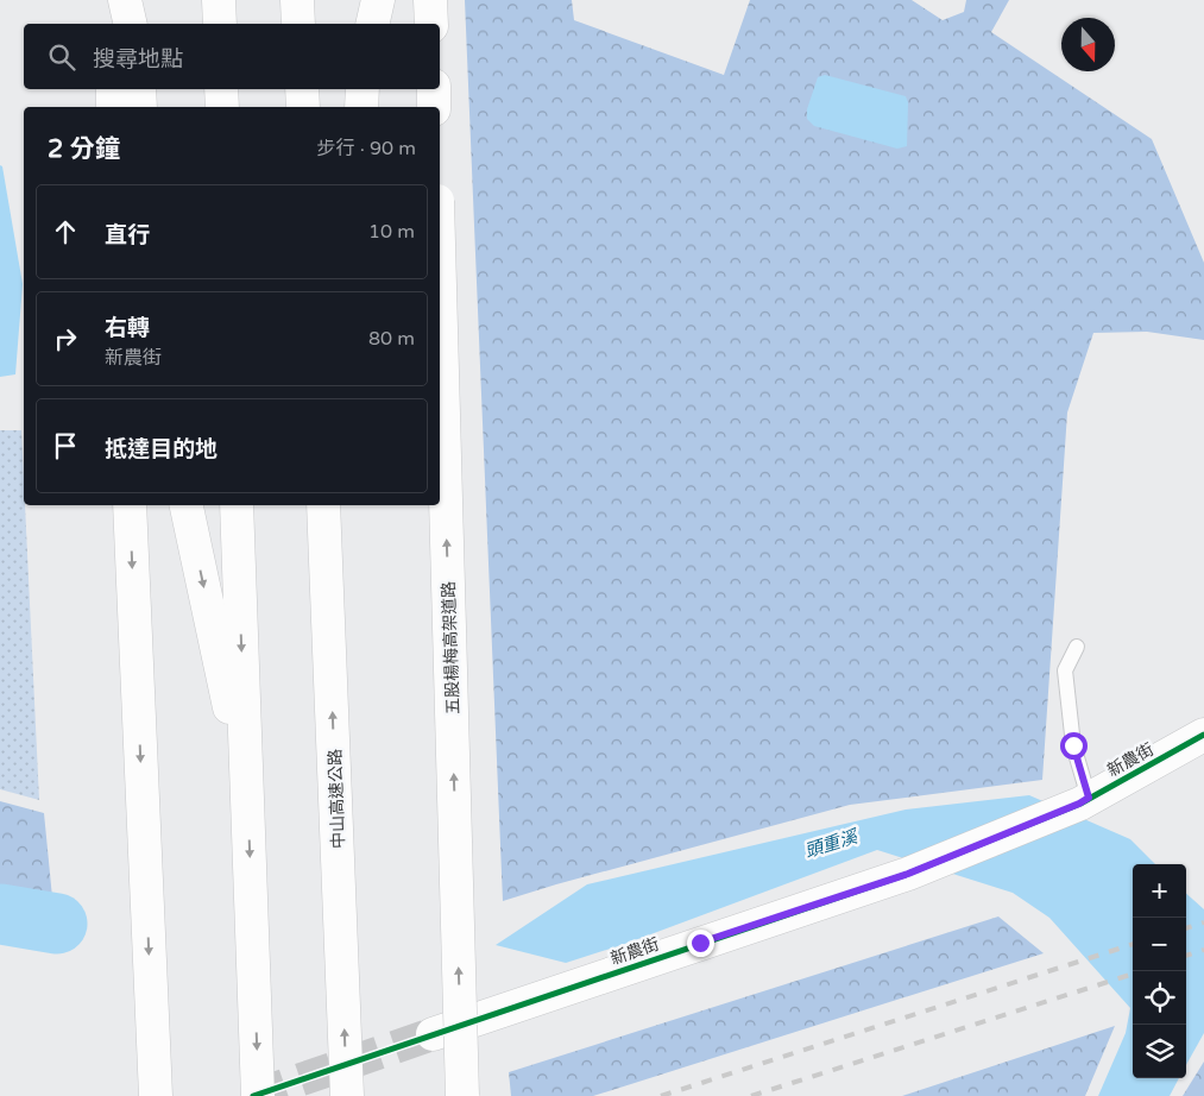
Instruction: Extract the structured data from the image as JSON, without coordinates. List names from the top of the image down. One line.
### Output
{"streets":{"main road":["五股楊梅高架道路","新農街","中山高速公路"]},"water":["頭重溪"],"north":"bottom","page":{"search":"搜尋地點","heading":["2 分鐘","步行 · 90 m"],"list":[["直行","10 m"],["右轉","新農街","80 m"],"抵達目的地"],"map_buttons":["+","−"]}}
